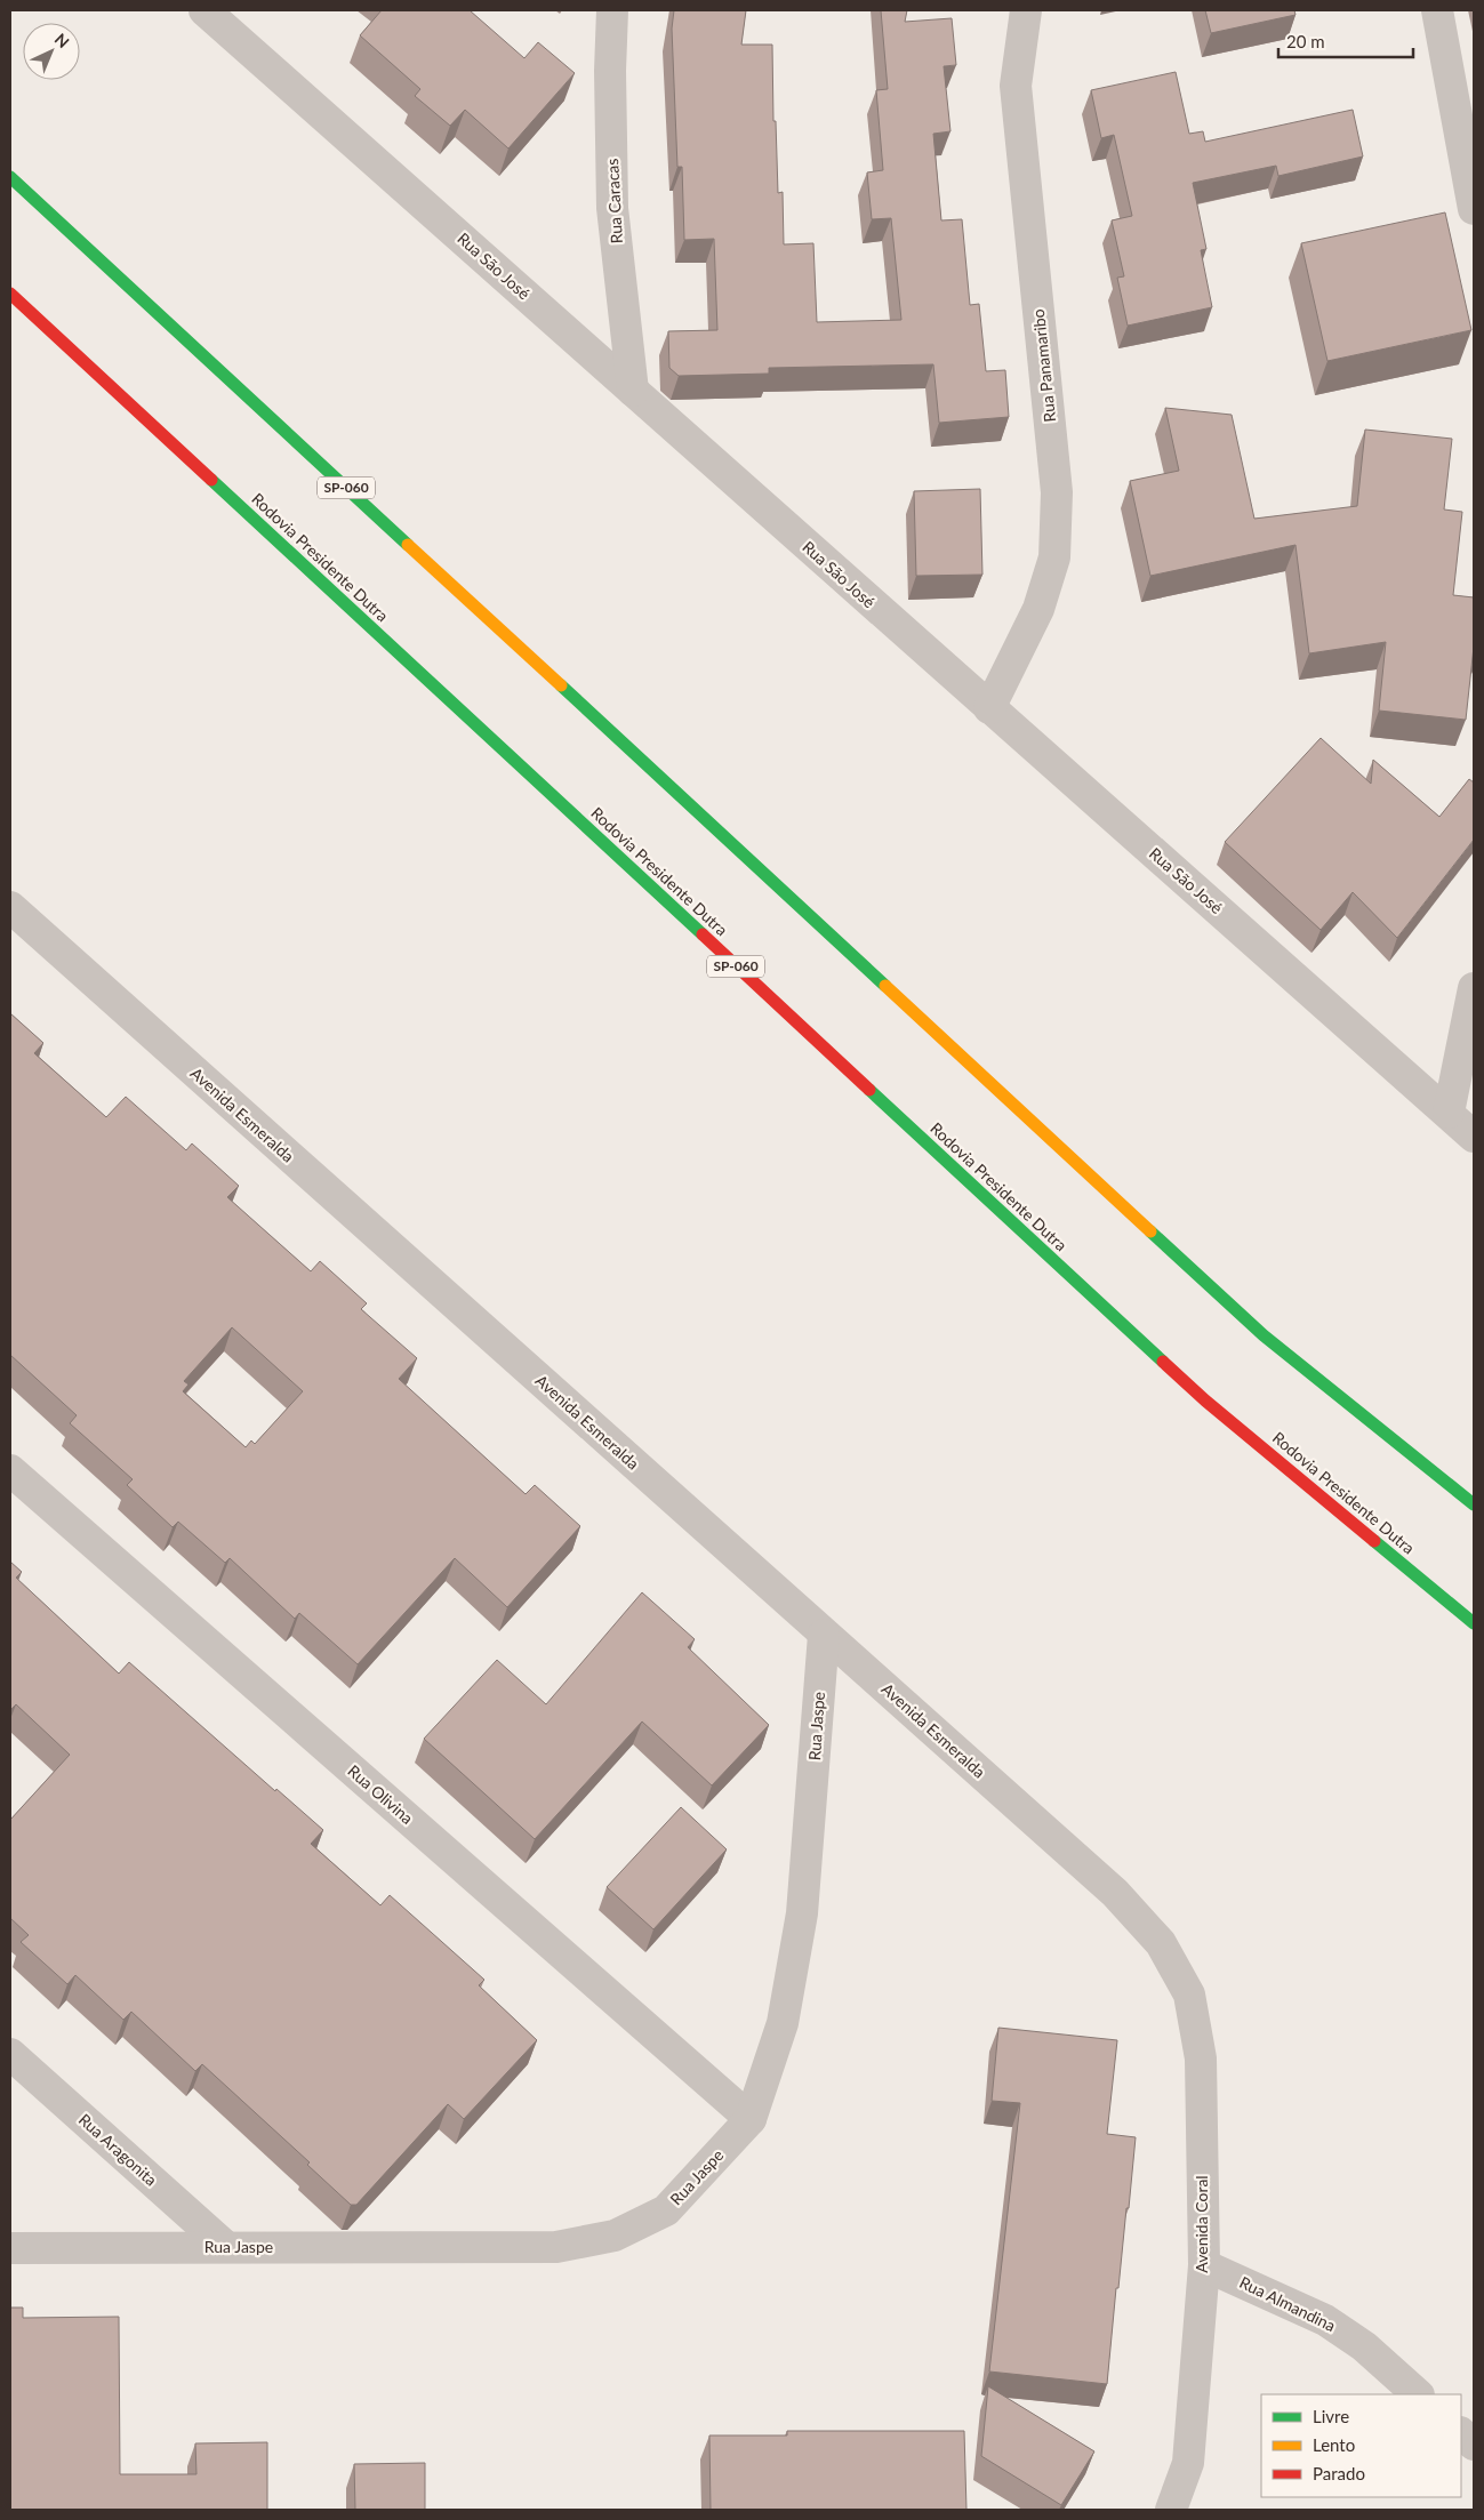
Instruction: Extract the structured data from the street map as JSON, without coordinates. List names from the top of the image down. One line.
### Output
{"streets":{"highway":["SP-060","Rodovia Presidente Dutra"],"street":["Rua Caracas","Rua São José","Rua Panamaribo","Avenida Esmeralda","Rua Jaspe","Rua Olivina","Rua Aragonita","Avenida Coral","Rua Almandina"]},"crossings":[["Rua Caracas","Rua São José"],["Rua São José","Rua Panamaribo"],["Avenida Esmeralda","Rua Jaspe"],["Avenida Esmeralda","Avenida Coral"],["Rua Jaspe","Rua Olivina"],["Rua Jaspe","Rua Aragonita"],["Avenida Coral","Rua Almandina"]],"legend":["Livre","Lento","Parado"],"scale_bar":"20 m","north":"top right"}
